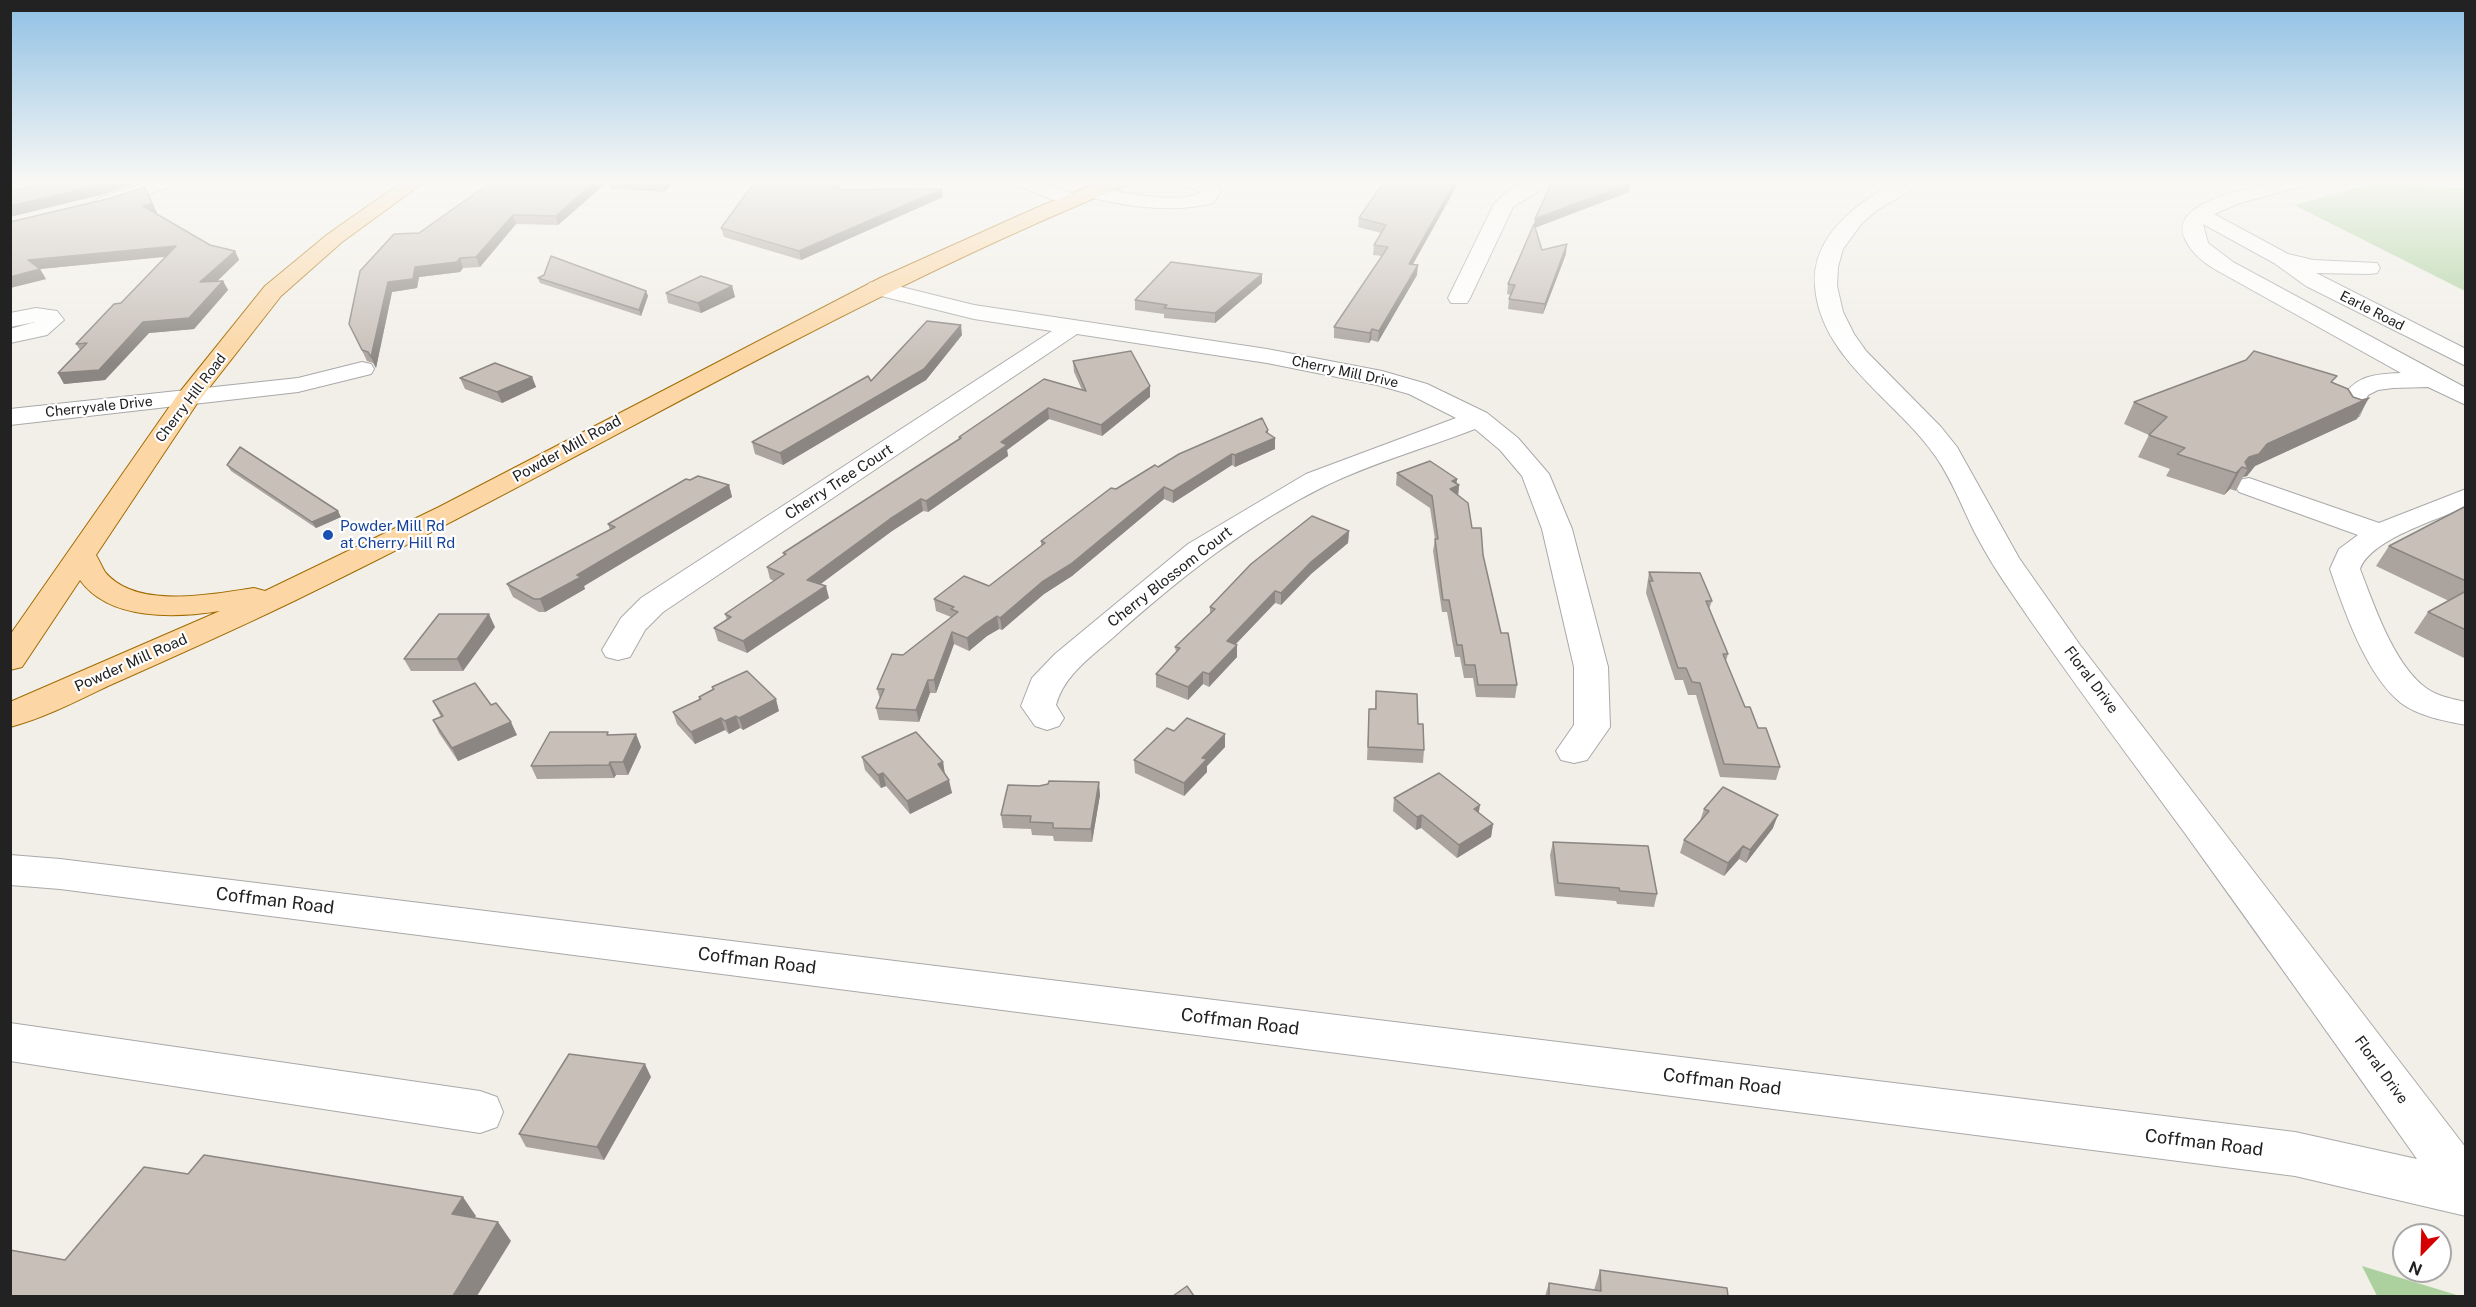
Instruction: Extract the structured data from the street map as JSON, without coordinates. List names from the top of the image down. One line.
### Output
{"streets":{"main road":["Cherry Hill Road","Powder Mill Road"],"street":["Earle Road","Cherry Mill Drive","Cherryvale Drive","Cherry Tree Court","Cherry Blossom Court","Floral Drive","Coffman Road"]},"crossings":[["Cherry Mill Drive","Powder Mill Road"],["Cherry Mill Drive","Cherry Tree Court"],["Cherry Mill Drive","Cherry Blossom Court"],["Cherry Hill Road","Cherryvale Drive"],["Floral Drive","Coffman Road"]],"places":["Powder Mill Rd at Cherry Hill Rd"],"north":"bottom left"}
